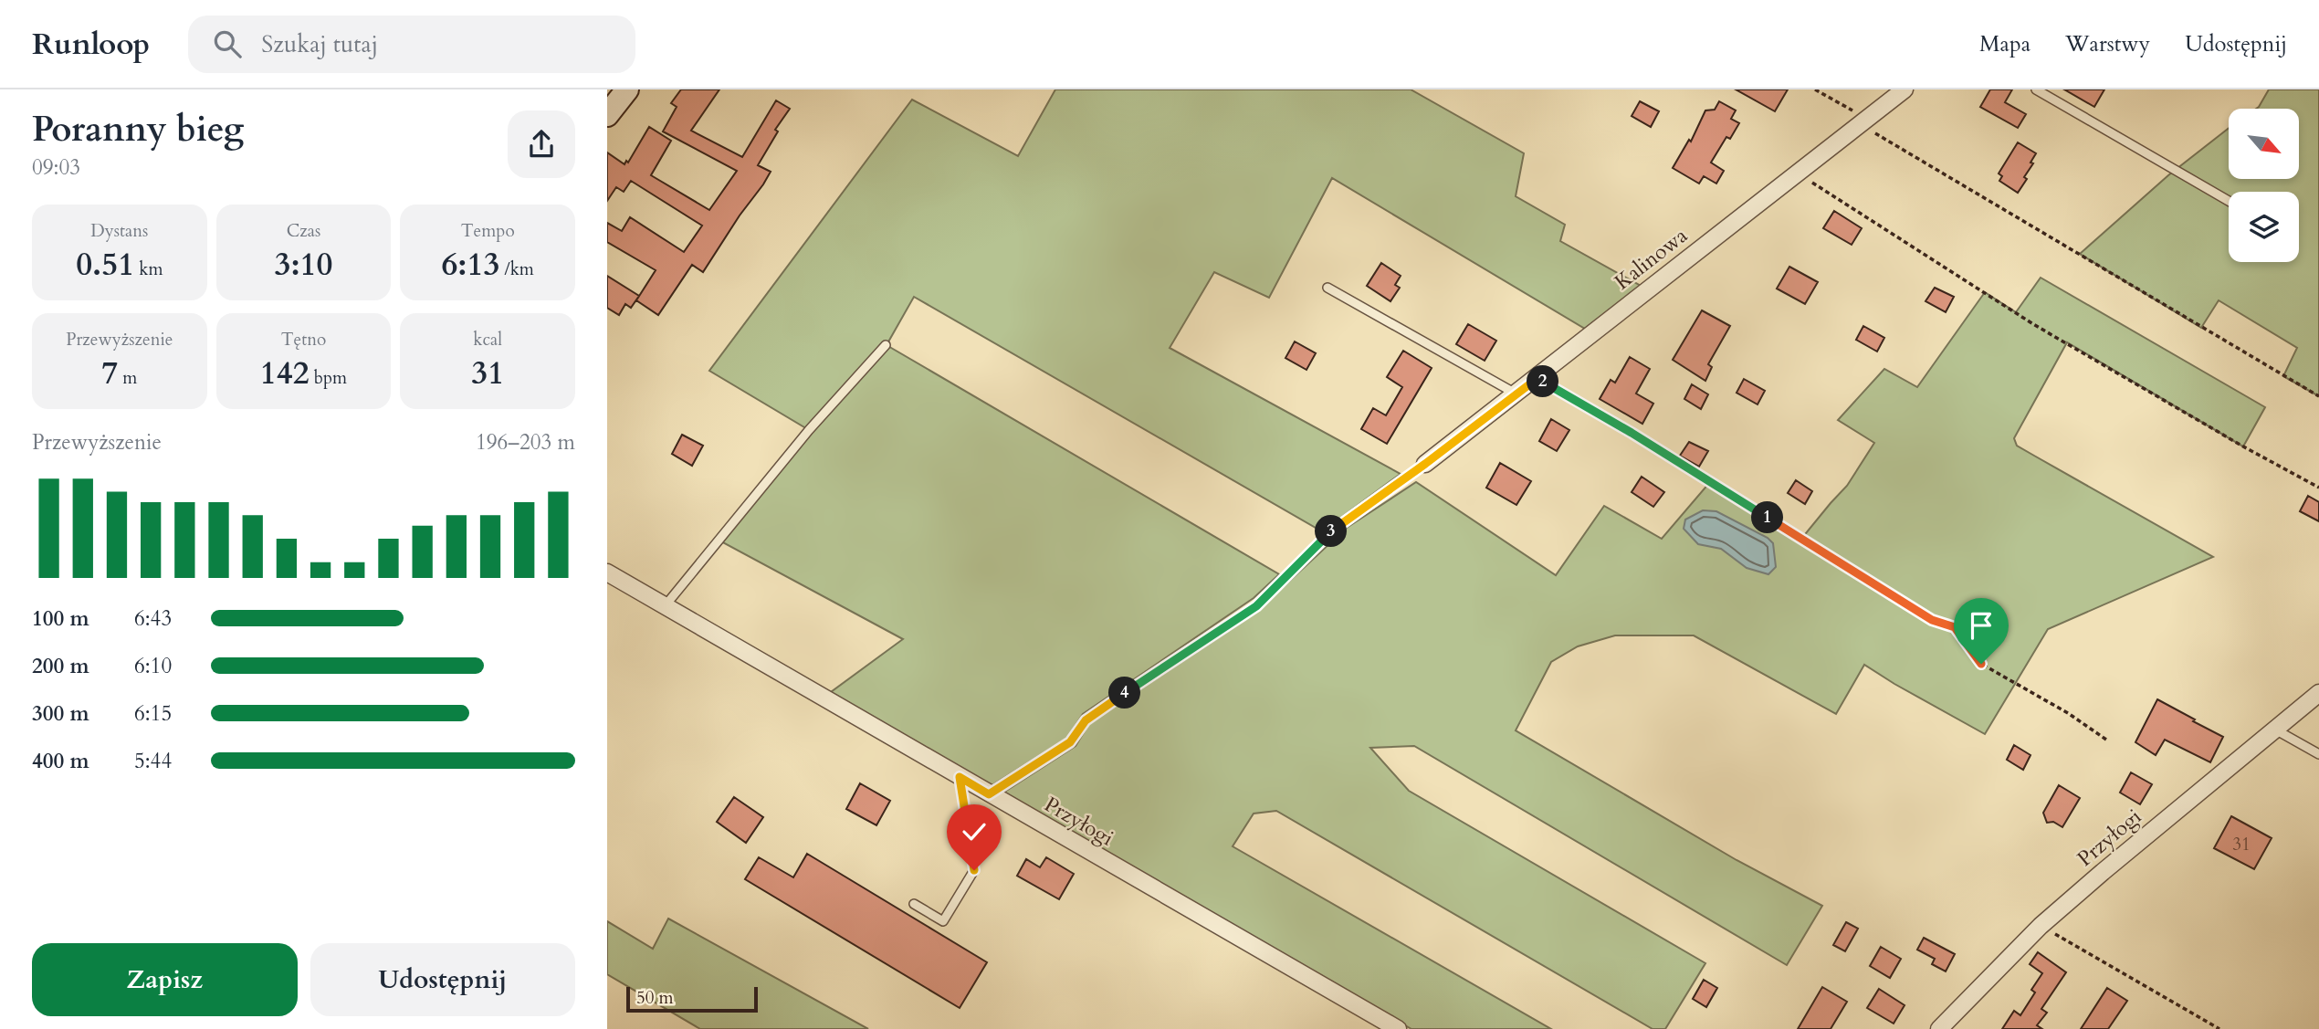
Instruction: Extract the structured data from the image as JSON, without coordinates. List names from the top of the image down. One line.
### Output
{"streets":{"street":["Kalinowa","Przyłogi"]},"house_numbers":["31"],"scale_bar":"50 m","north":"bottom right","page":{"header":"Runloop","search":"Szukaj tutaj","nav":["Mapa","Warstwy","Udostępnij"],"heading":["Poranny bieg","09:03"],"stats":[["Dystans","0.51 km"],["Czas","3:10"],["Tempo","6:13 /km"],["Przewyższenie","7 m"],["Tętno","142 bpm"],["kcal","31"]],"pins":["2","1","3","4"],"chart":["Przewyższenie","196–203 m"],"list":[{"name":"100 m","note":"6:43"},{"name":"200 m","note":"6:10"},{"name":"300 m","note":"6:15"},{"name":"400 m","note":"5:44"}],"buttons":["Zapisz","Udostępnij"],"scale":"50 m"}}
